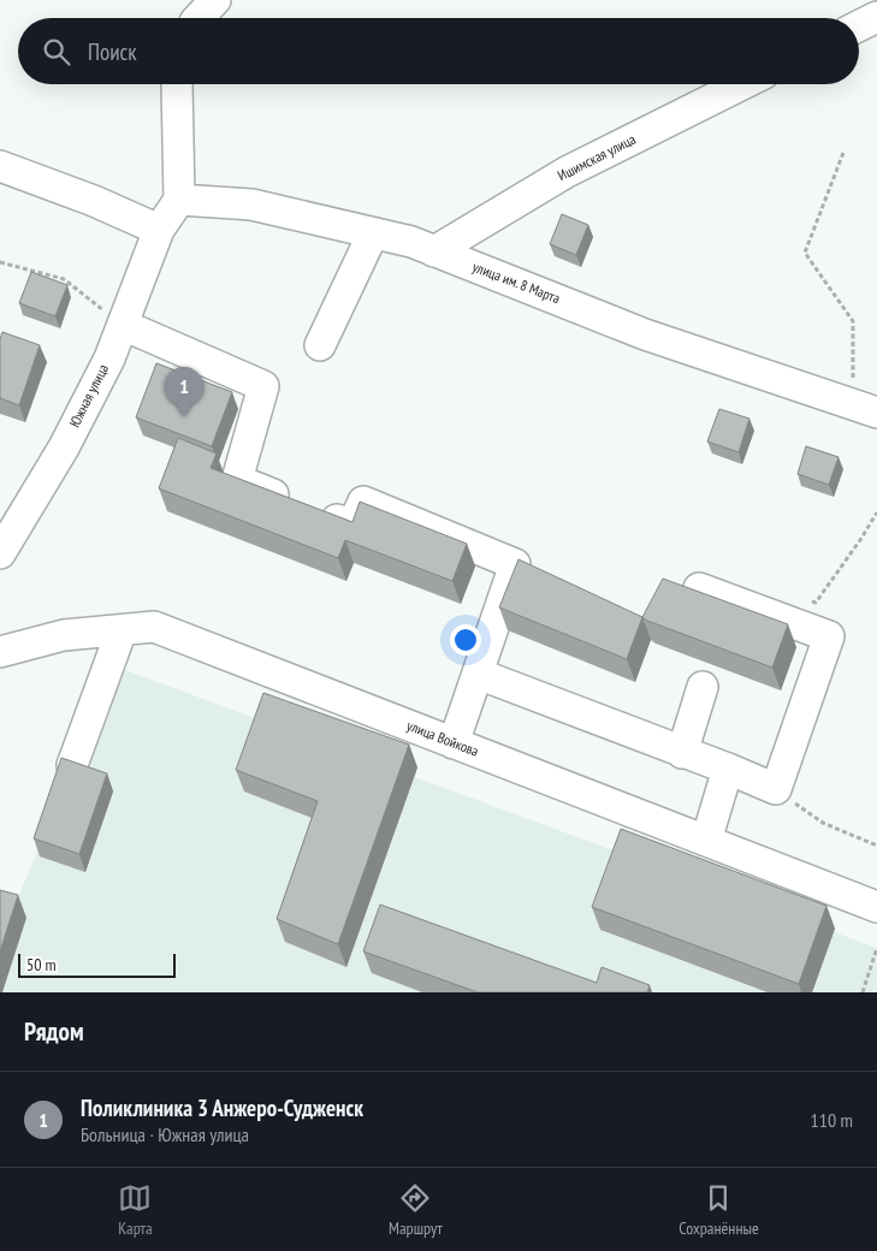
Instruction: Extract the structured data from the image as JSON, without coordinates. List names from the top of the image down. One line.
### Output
{"streets":{"street":["Ишимская улица","улица им. 8 Марта","Южная улица","улица Войкова"]},"crossings":[["Ишимская улица","улица им. 8 Марта"]],"scale_bar":"50 m","page":{"search":"Поиск","pins":"1","scale":"50 m","heading":"Рядом","list":[{"mark":"1","name":"Поликлиника 3 Анжеро-Судженск","note":"Больница · Южная улица","value":"110 m"}],"nav":["Карта","Маршрут","Сохранённые"]}}
